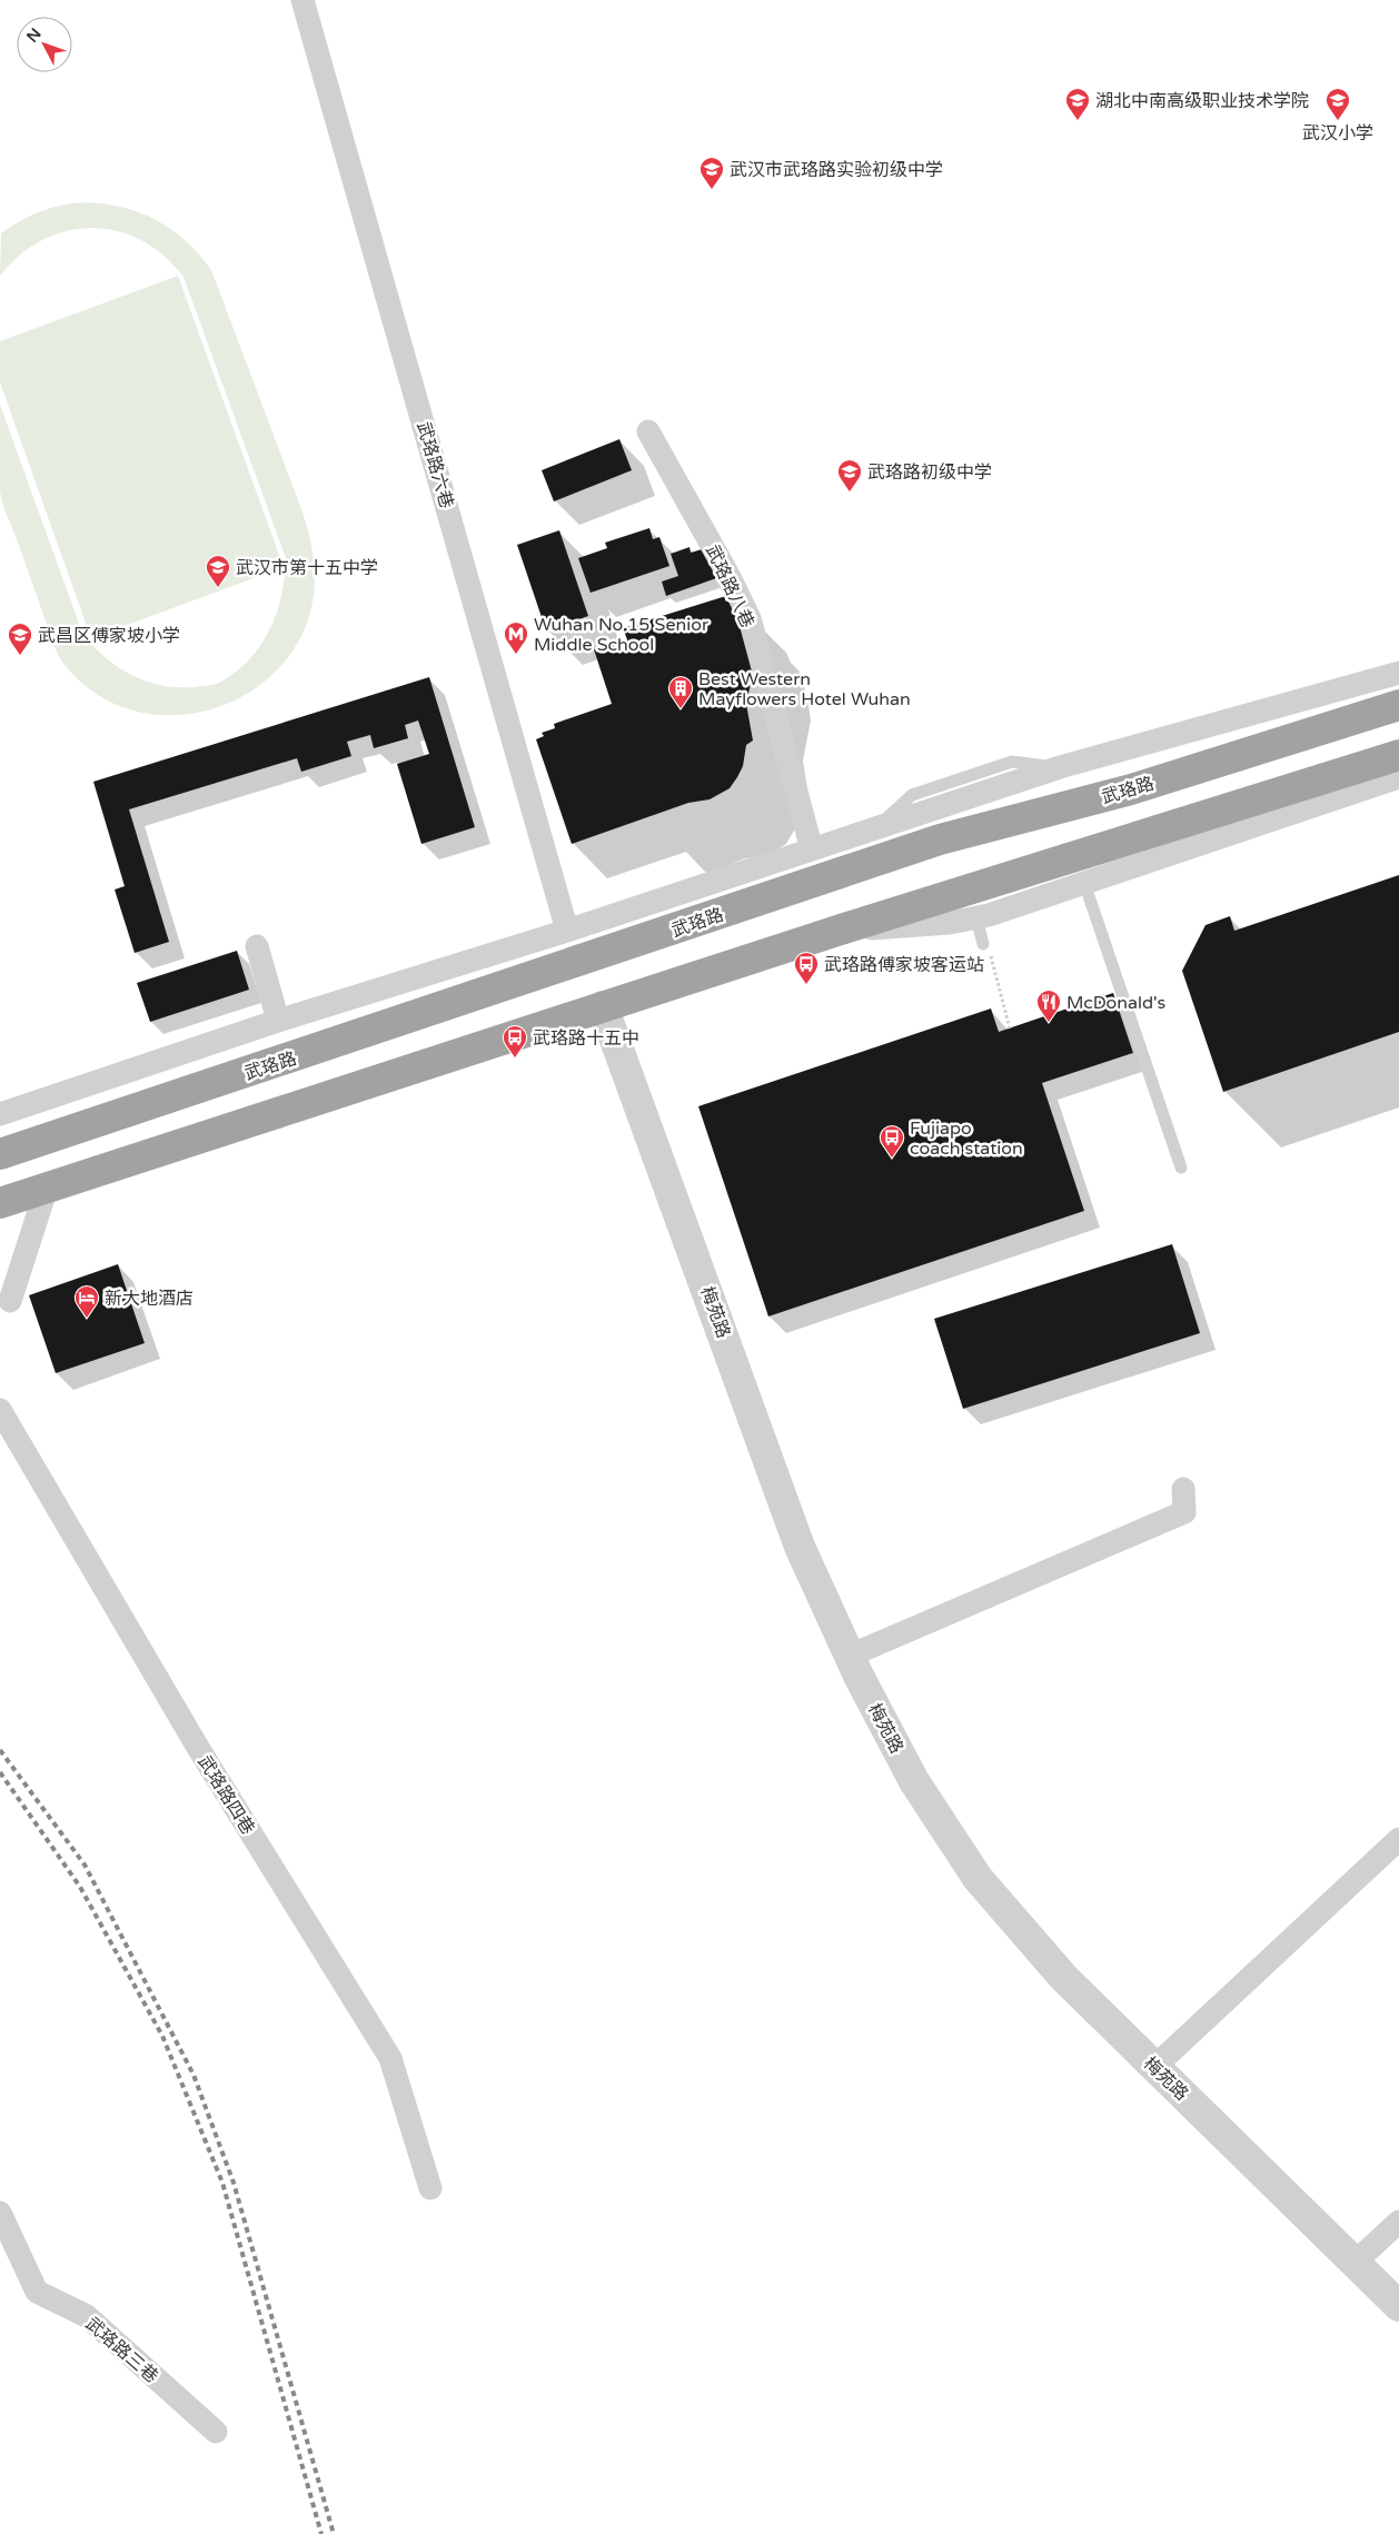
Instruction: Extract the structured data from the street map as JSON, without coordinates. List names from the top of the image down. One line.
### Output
{"streets":{"highway":["武珞路"],"street":["武珞路六巷","武珞路八巷","梅苑路","武珞路四巷","武珞路三巷"]},"crossings":[["武珞路六巷","武珞路"],["武珞路八巷","武珞路"]],"places":{"school or university":["湖北中南高级职业技术学院","武汉小学","武汉市武珞路实验初级中学","武珞路初级中学","武汉市第十五中学","武昌区傅家坡小学"],"metro station":["Wuhan No.15 Senior Middle School"],"building":["Best Western Mayflowers Hotel Wuhan"],"bus stop":["武珞路傅家坡客运站","武珞路十五中","Fujiapo coach station"],"restaurant":["McDonald's"],"hotel":["新大地酒店"]},"north":"top left"}
